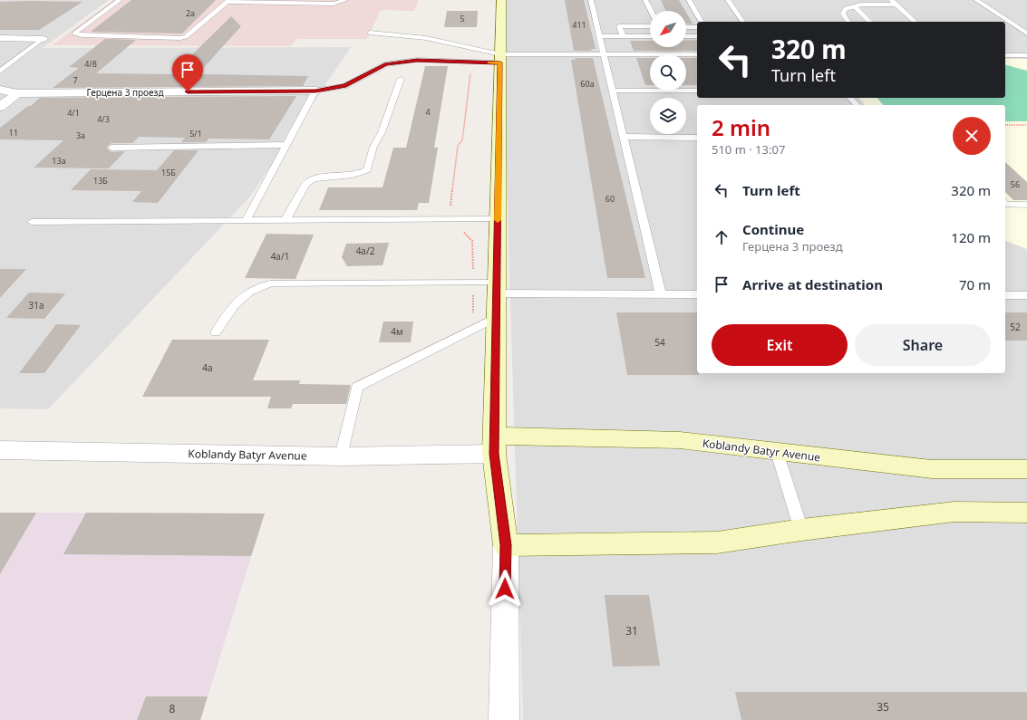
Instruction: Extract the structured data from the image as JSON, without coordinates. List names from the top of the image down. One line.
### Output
{"streets":{"street":["Герцена 3 проезд","Koblandy Batyr Avenue"]},"house_numbers":["2а","5","411","4/8","7","60а","4","4/1","4/3","11","5/1","3а","13а","15Б","13Б","56","60","4а/2","4а/1","31а","52","4м","54","4а","31","35","8"],"north":"bottom left","page":{"turn":["320 m","Turn left"],"heading":["2 min","510 m · 13:07"],"list":[{"name":"Turn left","value":"320 m"},{"name":"Continue","note":"Герцена 3 проезд","value":"120 m"},{"name":"Arrive at destination","value":"70 m"}],"buttons":["Exit","Share"]}}
